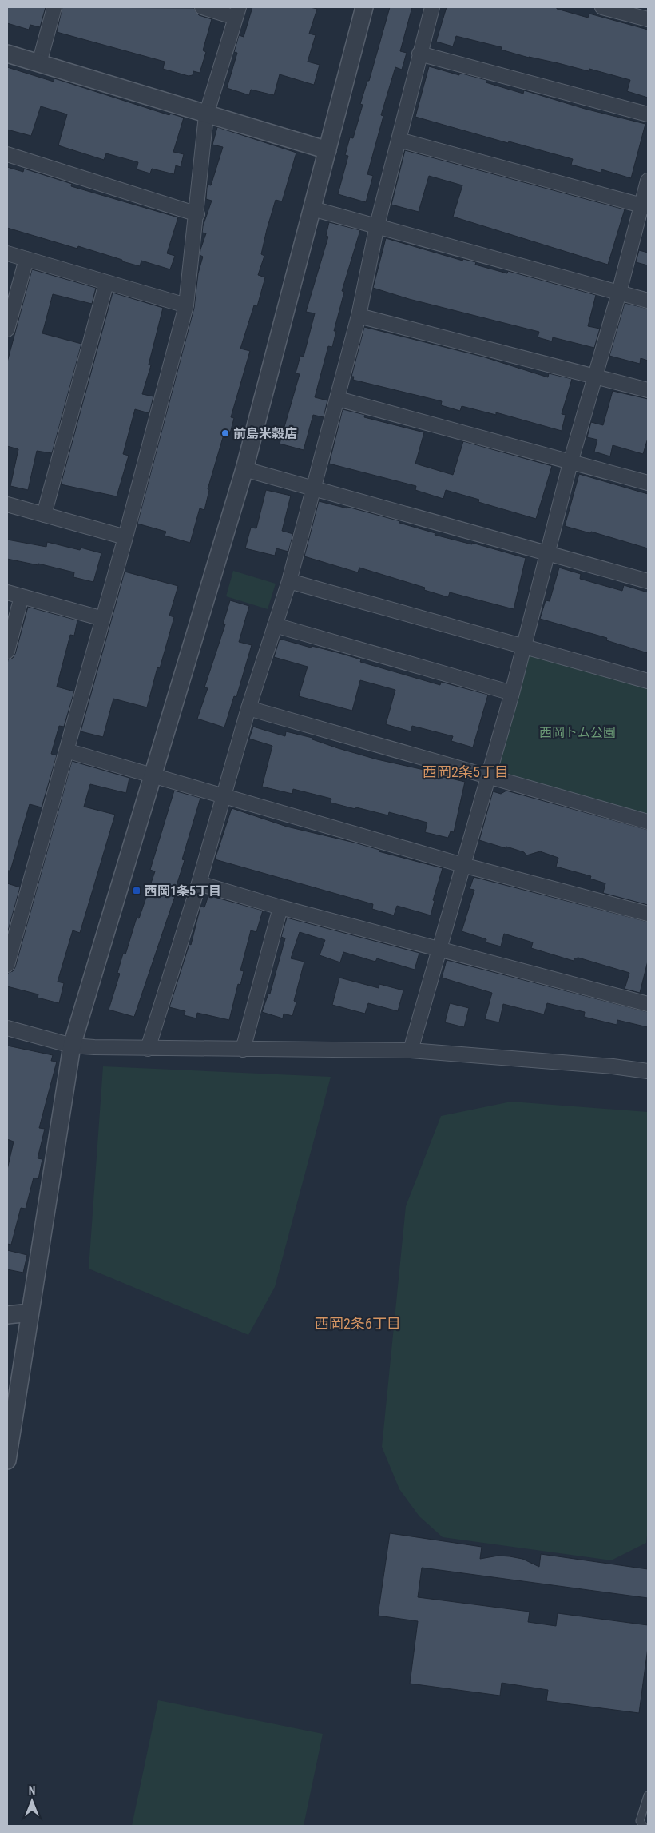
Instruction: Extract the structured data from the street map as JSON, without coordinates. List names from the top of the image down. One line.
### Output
{"districts":["西岡2条5丁目","西岡2条6丁目"],"parks":["西岡トム公園"],"places":{"other":["前島米穀店"],"transit":["西岡1条5丁目"]},"north":"top"}
